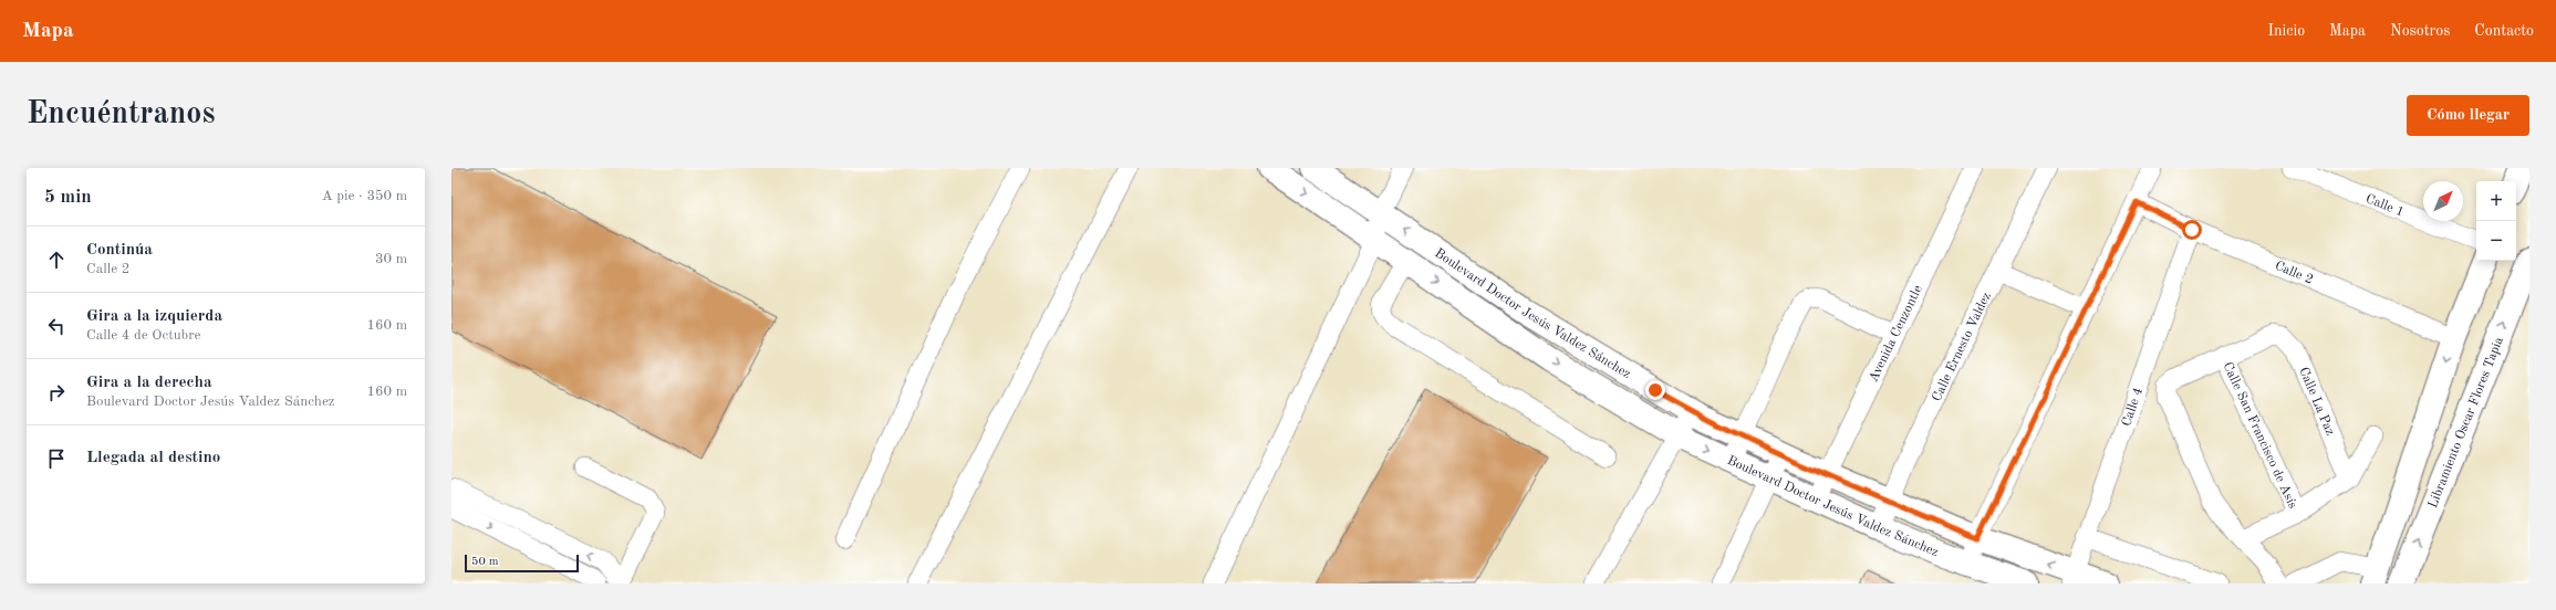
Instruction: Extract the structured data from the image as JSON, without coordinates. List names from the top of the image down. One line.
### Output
{"streets":{"main road":["Boulevard Doctor Jesús Valdez Sánchez","Libramiento Oscar Flores Tapia"],"street":["Calle 1","Calle 2","Avenida Cenzontle","Calle Ernesto Valdez","Calle La Paz","Calle 4","Calle San Francisco de Asís"]},"crossings":[["Calle 2","Calle 4"],["Boulevard Doctor Jesús Valdez Sánchez","Avenida Cenzontle"],["Boulevard Doctor Jesús Valdez Sánchez","Calle Ernesto Valdez"],["Boulevard Doctor Jesús Valdez Sánchez","Calle 4"],["Calle La Paz","Calle San Francisco de Asís"]],"scale_bar":"50 m","north":"top right","page":{"header":"Mapa","nav":["Inicio","Mapa","Nosotros","Contacto"],"buttons":"Cómo llegar","title":"Encuéntranos","heading":["5 min","A pie · 350 m"],"map_buttons":["+","−"],"list":[["Continúa","Calle 2","30 m"],["Gira a la izquierda","Calle 4 de Octubre","160 m"],["Gira a la derecha","Boulevard Doctor Jesús Valdez Sánchez","160 m"],"Llegada al destino"],"scale":"50 m"}}
